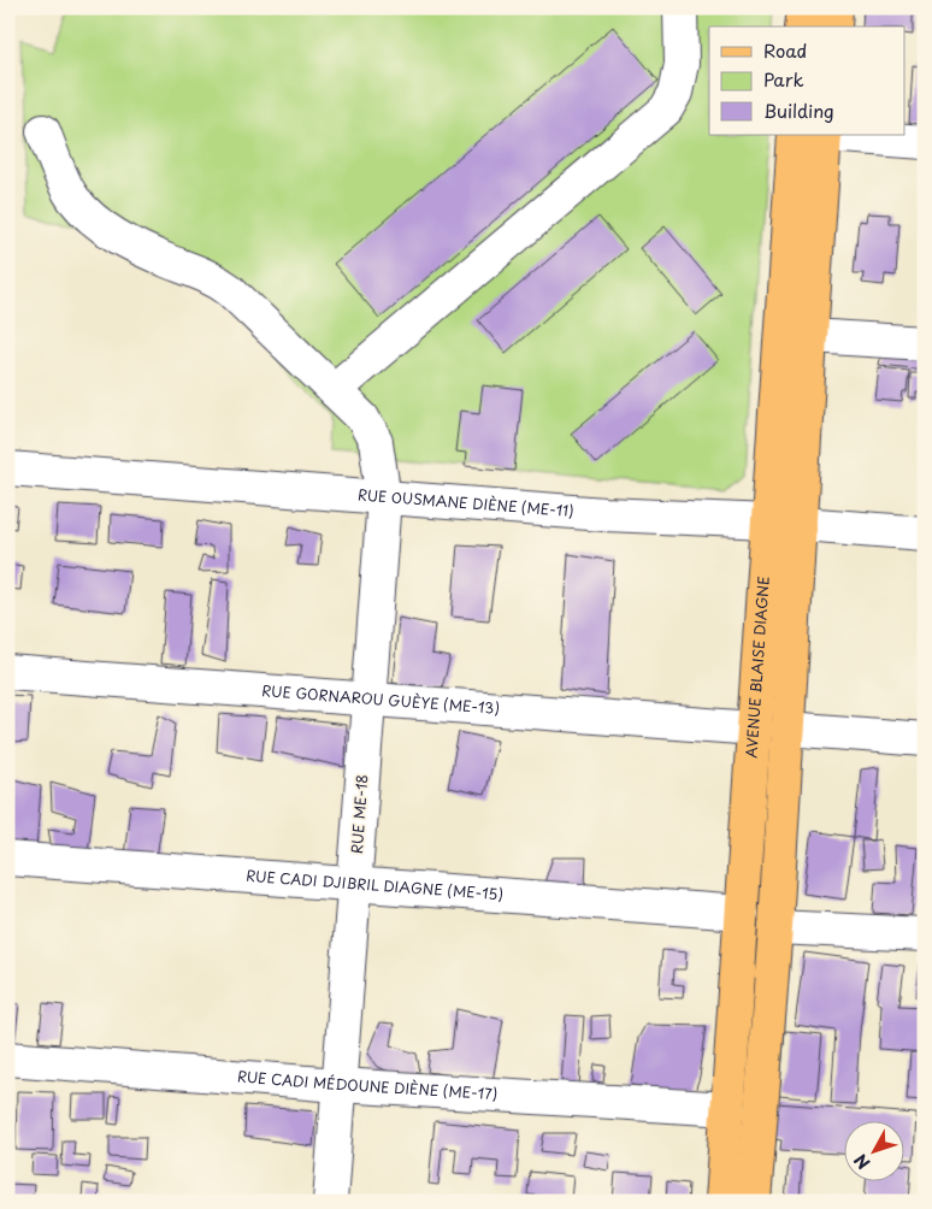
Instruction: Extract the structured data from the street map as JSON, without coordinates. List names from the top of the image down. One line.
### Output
{"streets":{"main road":["AVENUE BLAISE DIAGNE"],"street":["RUE OUSMANE DIÈNE (ME-11)","RUE GORNAROU GUÈYE (ME-13)","RUE ME-18","RUE CADI DJIBRIL DIAGNE (ME-15)","RUE CADI MÉDOUNE DIÈNE (ME-17)"]},"crossings":[["RUE OUSMANE DIÈNE (ME-11)","AVENUE BLAISE DIAGNE"],["RUE OUSMANE DIÈNE (ME-11)","RUE ME-18"],["AVENUE BLAISE DIAGNE","RUE GORNAROU GUÈYE (ME-13)"],["AVENUE BLAISE DIAGNE","RUE CADI DJIBRIL DIAGNE (ME-15)"],["AVENUE BLAISE DIAGNE","RUE CADI MÉDOUNE DIÈNE (ME-17)"],["RUE GORNAROU GUÈYE (ME-13)","RUE ME-18"],["RUE ME-18","RUE CADI DJIBRIL DIAGNE (ME-15)"],["RUE ME-18","RUE CADI MÉDOUNE DIÈNE (ME-17)"]],"legend":["Road","Park","Building"],"north":"bottom left"}
